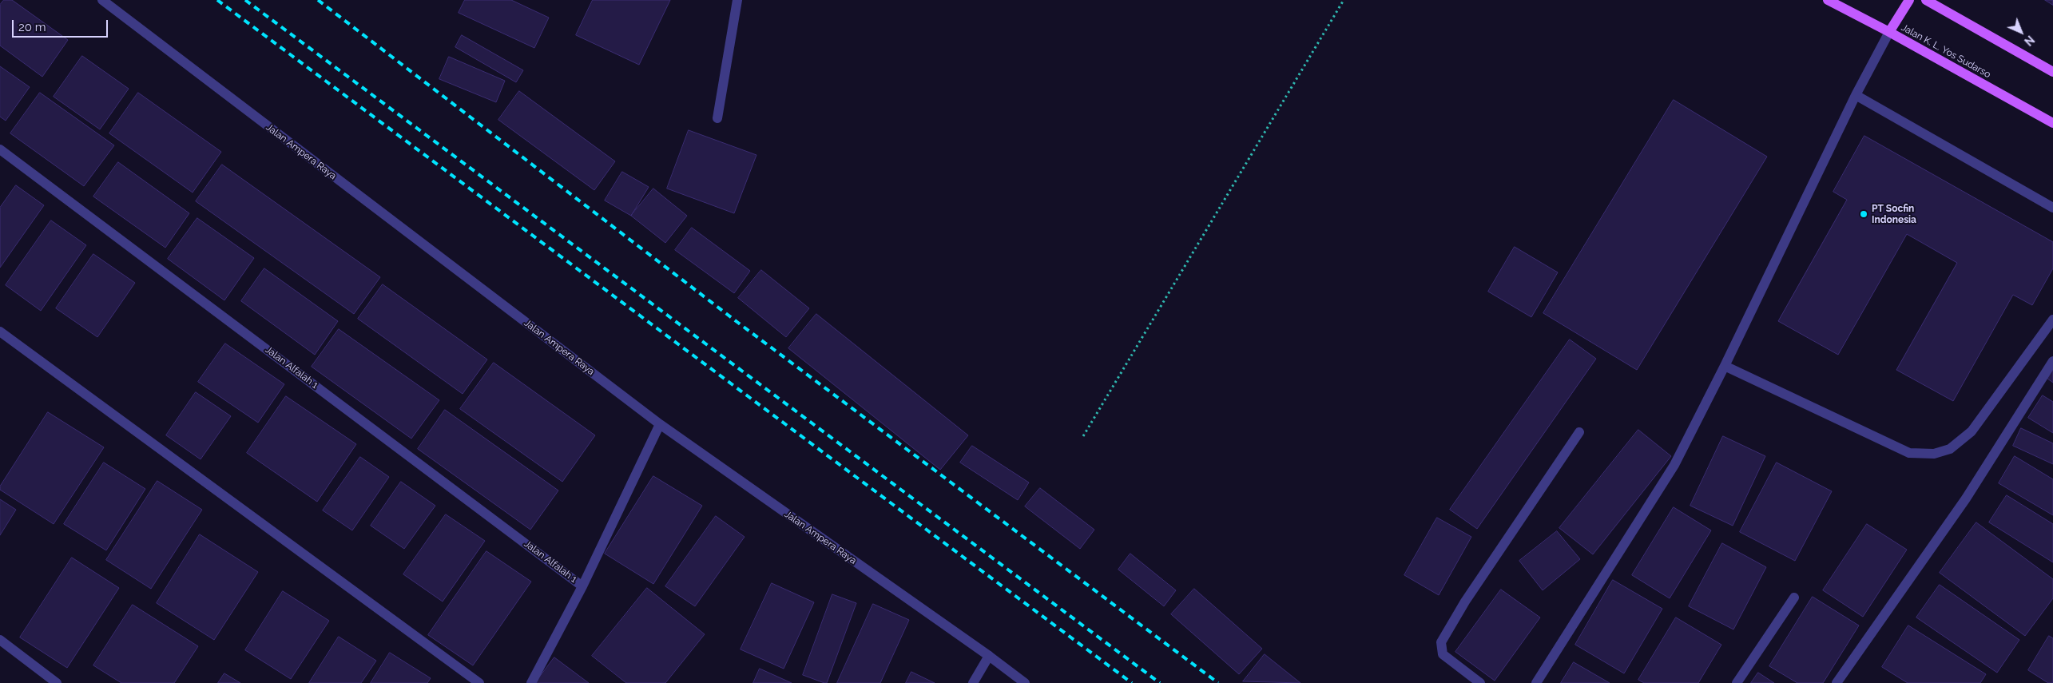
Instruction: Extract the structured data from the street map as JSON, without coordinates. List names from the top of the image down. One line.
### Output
{"streets":{"main road":["Jalan K. L. Yos Sudarso"],"street":["Jalan Ampera Raya","Jalan Alfalah 1"]},"places":["PT Socfin Indonesia"],"scale_bar":"20 m","north":"bottom right"}
